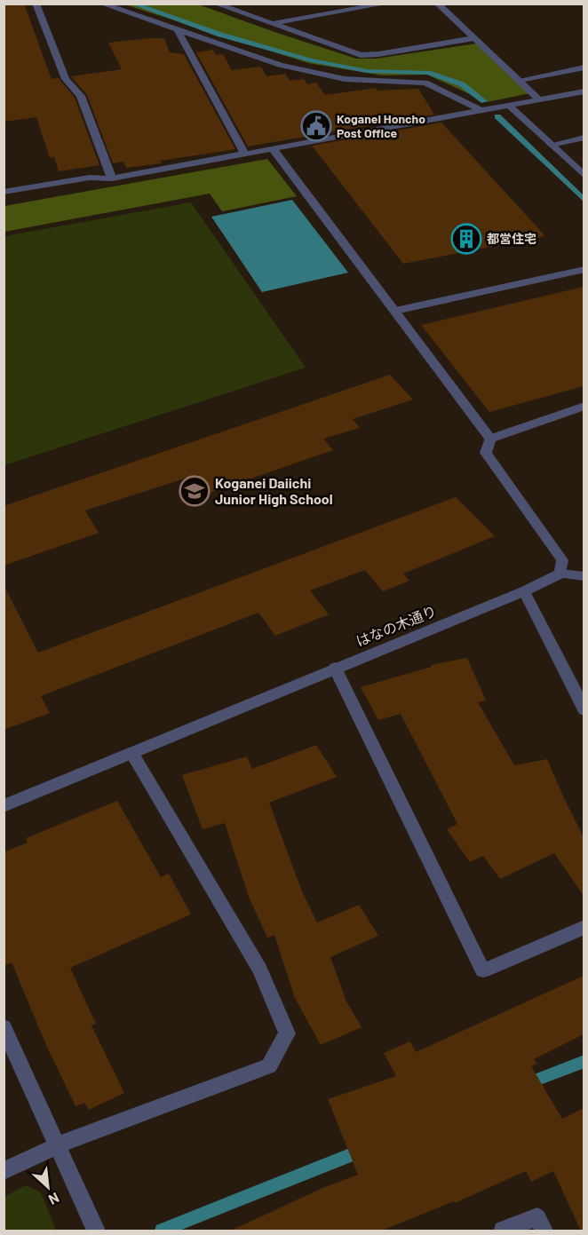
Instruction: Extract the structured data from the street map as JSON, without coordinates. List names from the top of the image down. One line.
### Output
{"streets":{"street":["はなの木通り"]},"places":{"public building":["Koganei Honcho Post Office"],"building":["都営住宅"],"school or university":["Koganei Daiichi Junior High School"]},"north":"bottom right"}
